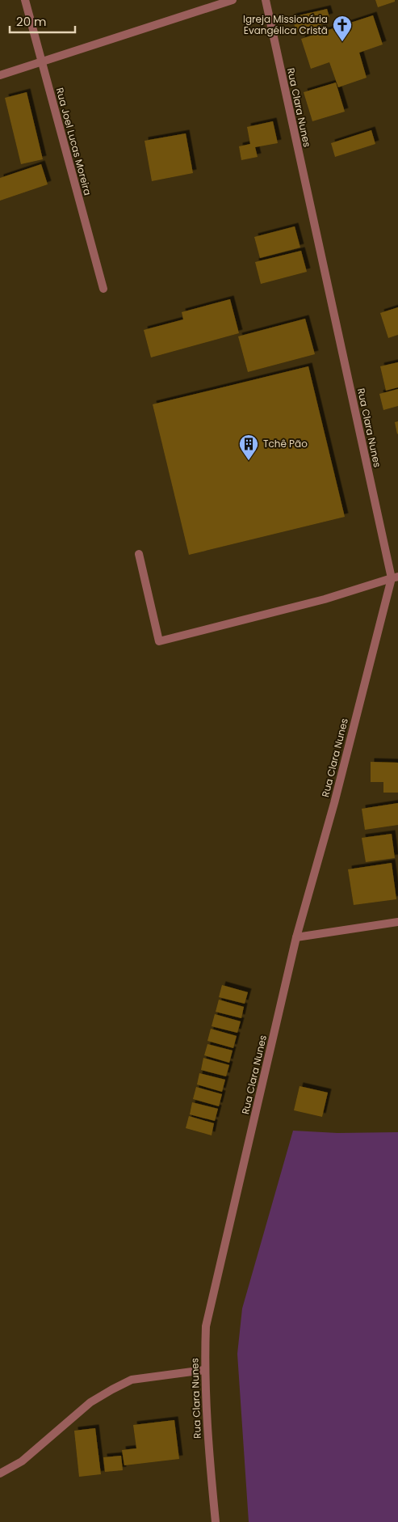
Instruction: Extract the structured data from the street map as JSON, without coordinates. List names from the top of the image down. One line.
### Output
{"streets":{"street":["Rua Clara Nunes","Rua Joel Lucas Moreira"]},"places":{"church":["Igreja Missionária Evangélica Cristã"],"building":["Tchê Pão"]},"scale_bar":"20 m"}
